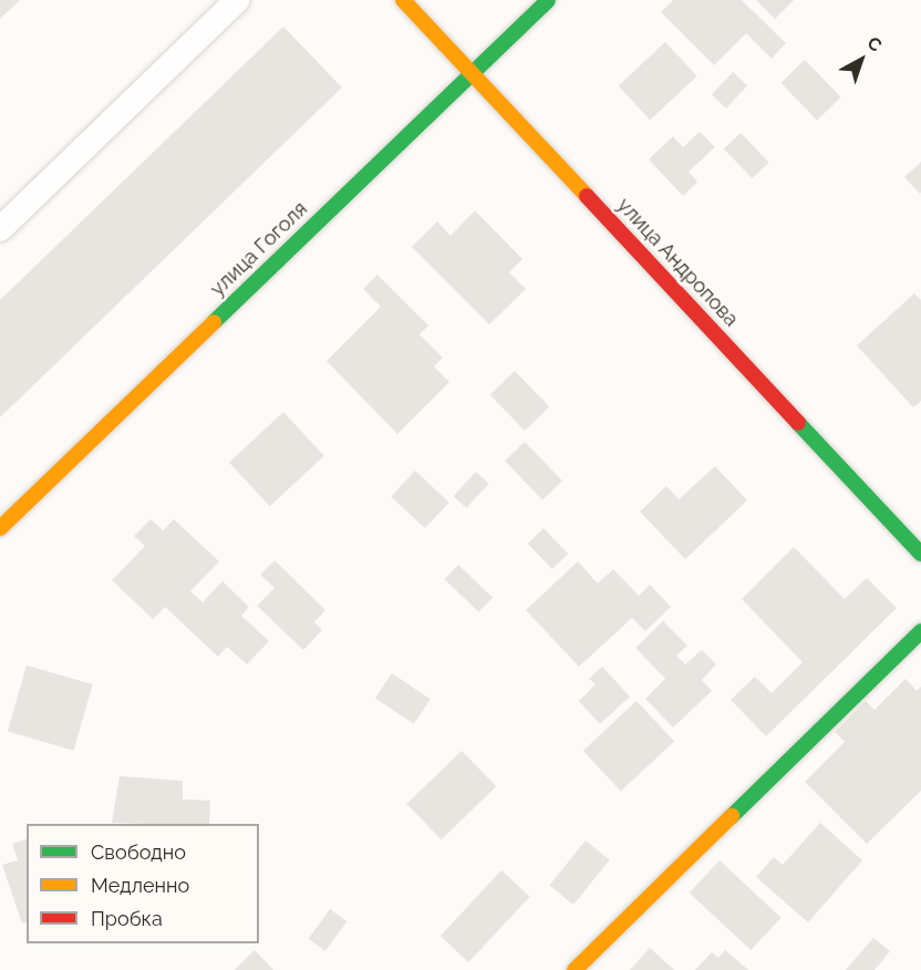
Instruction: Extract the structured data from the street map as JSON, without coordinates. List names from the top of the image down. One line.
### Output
{"streets":{"street":["улица Гоголя","улица Андропова"]},"crossings":[["улица Гоголя","улица Андропова"]],"legend":["Свободно","Медленно","Пробка"],"north":"top right"}
